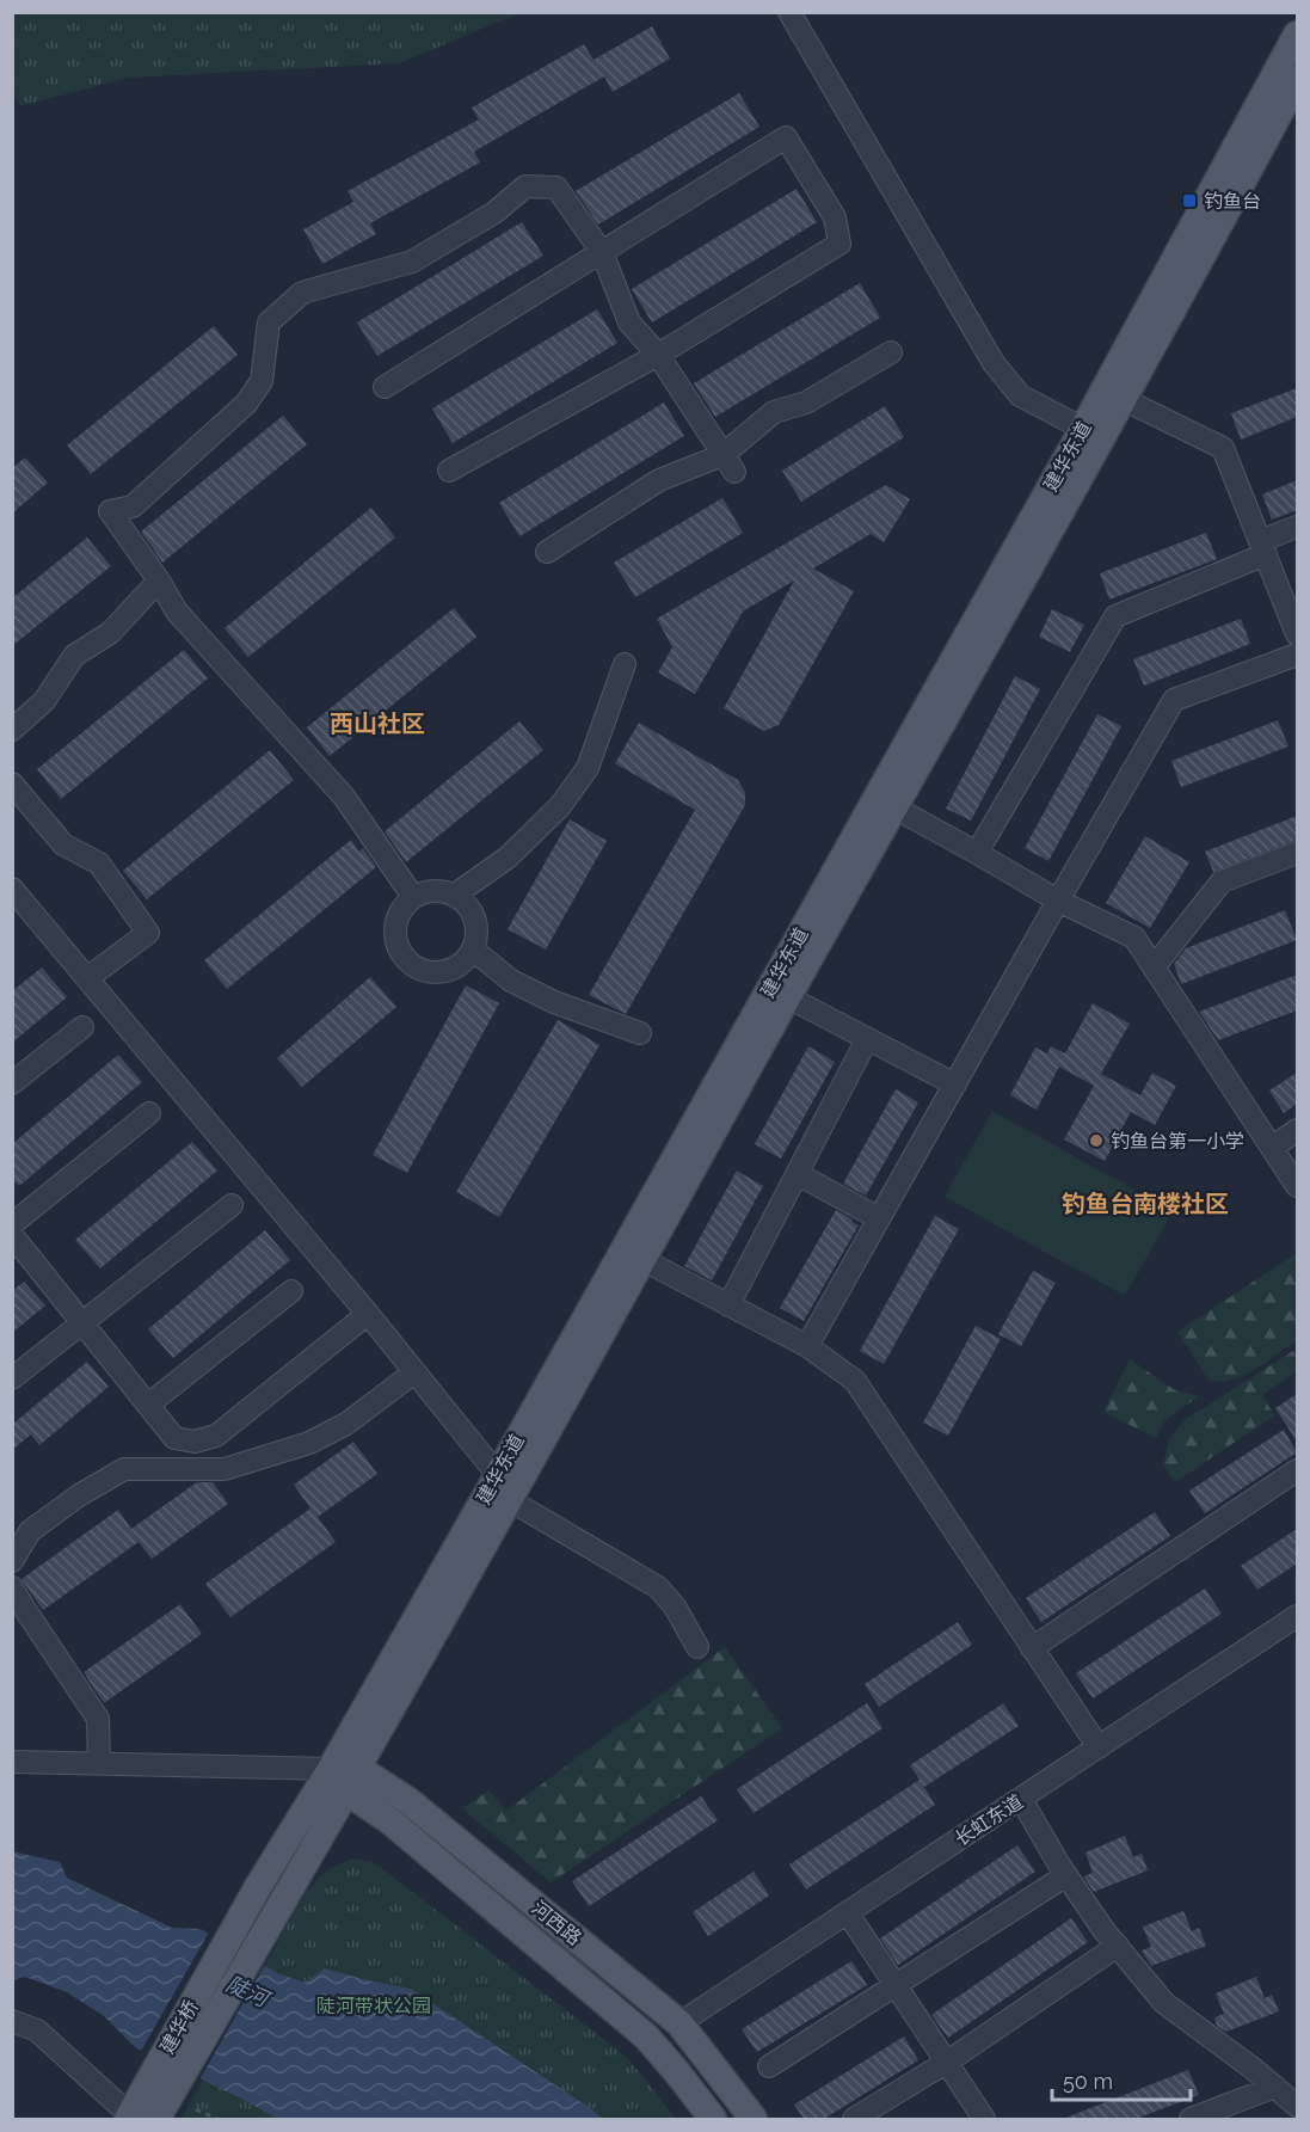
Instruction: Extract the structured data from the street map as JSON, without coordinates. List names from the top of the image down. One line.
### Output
{"streets":{"main road":["建华东道","河西路","建华桥"],"street":["长虹东道"]},"crossings":[["建华东道","河西路"],["建华东道","建华桥"],["长虹东道","河西路"]],"districts":["西山社区","钓鱼台南楼社区"],"water":["陡河"],"parks":["陡河带状公园"],"places":{"transit":["钓鱼台"],"other":["钓鱼台第一小学"]},"scale_bar":"50 m"}
